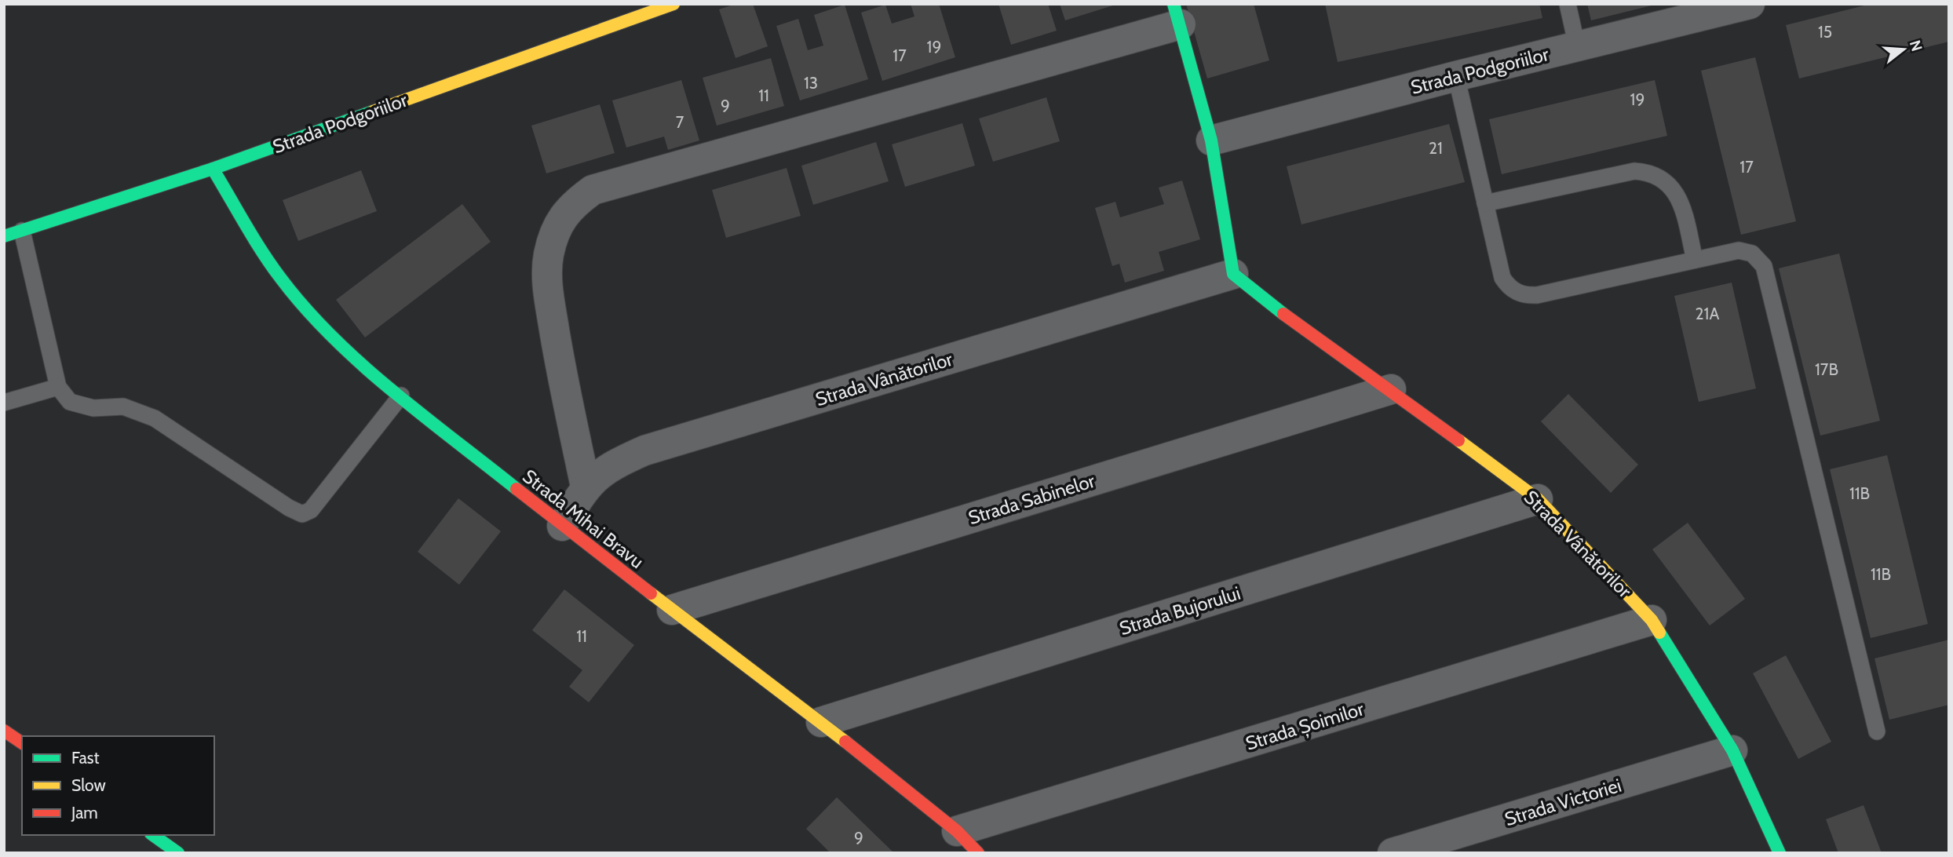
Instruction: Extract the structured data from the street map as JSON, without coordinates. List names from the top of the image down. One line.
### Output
{"streets":{"street":["Strada Podgoriilor","Strada Vânătorilor","Strada Sabinelor","Strada Mihai Bravu","Strada Bujorului","Strada Șoimilor","Strada Victoriei"]},"crossings":[["Strada Podgoriilor","Strada Mihai Bravu"],["Strada Vânătorilor","Strada Sabinelor"],["Strada Vânătorilor","Strada Mihai Bravu"],["Strada Vânătorilor","Strada Bujorului"],["Strada Vânătorilor","Strada Șoimilor"],["Strada Vânătorilor","Strada Victoriei"],["Strada Sabinelor","Strada Mihai Bravu"],["Strada Mihai Bravu","Strada Bujorului"],["Strada Mihai Bravu","Strada Șoimilor"]],"house_numbers":["15","19","17","13","11","19","9","7","21","17","21A","17B","11B","11B","11","9"],"legend":["Fast","Slow","Jam"],"north":"right"}
